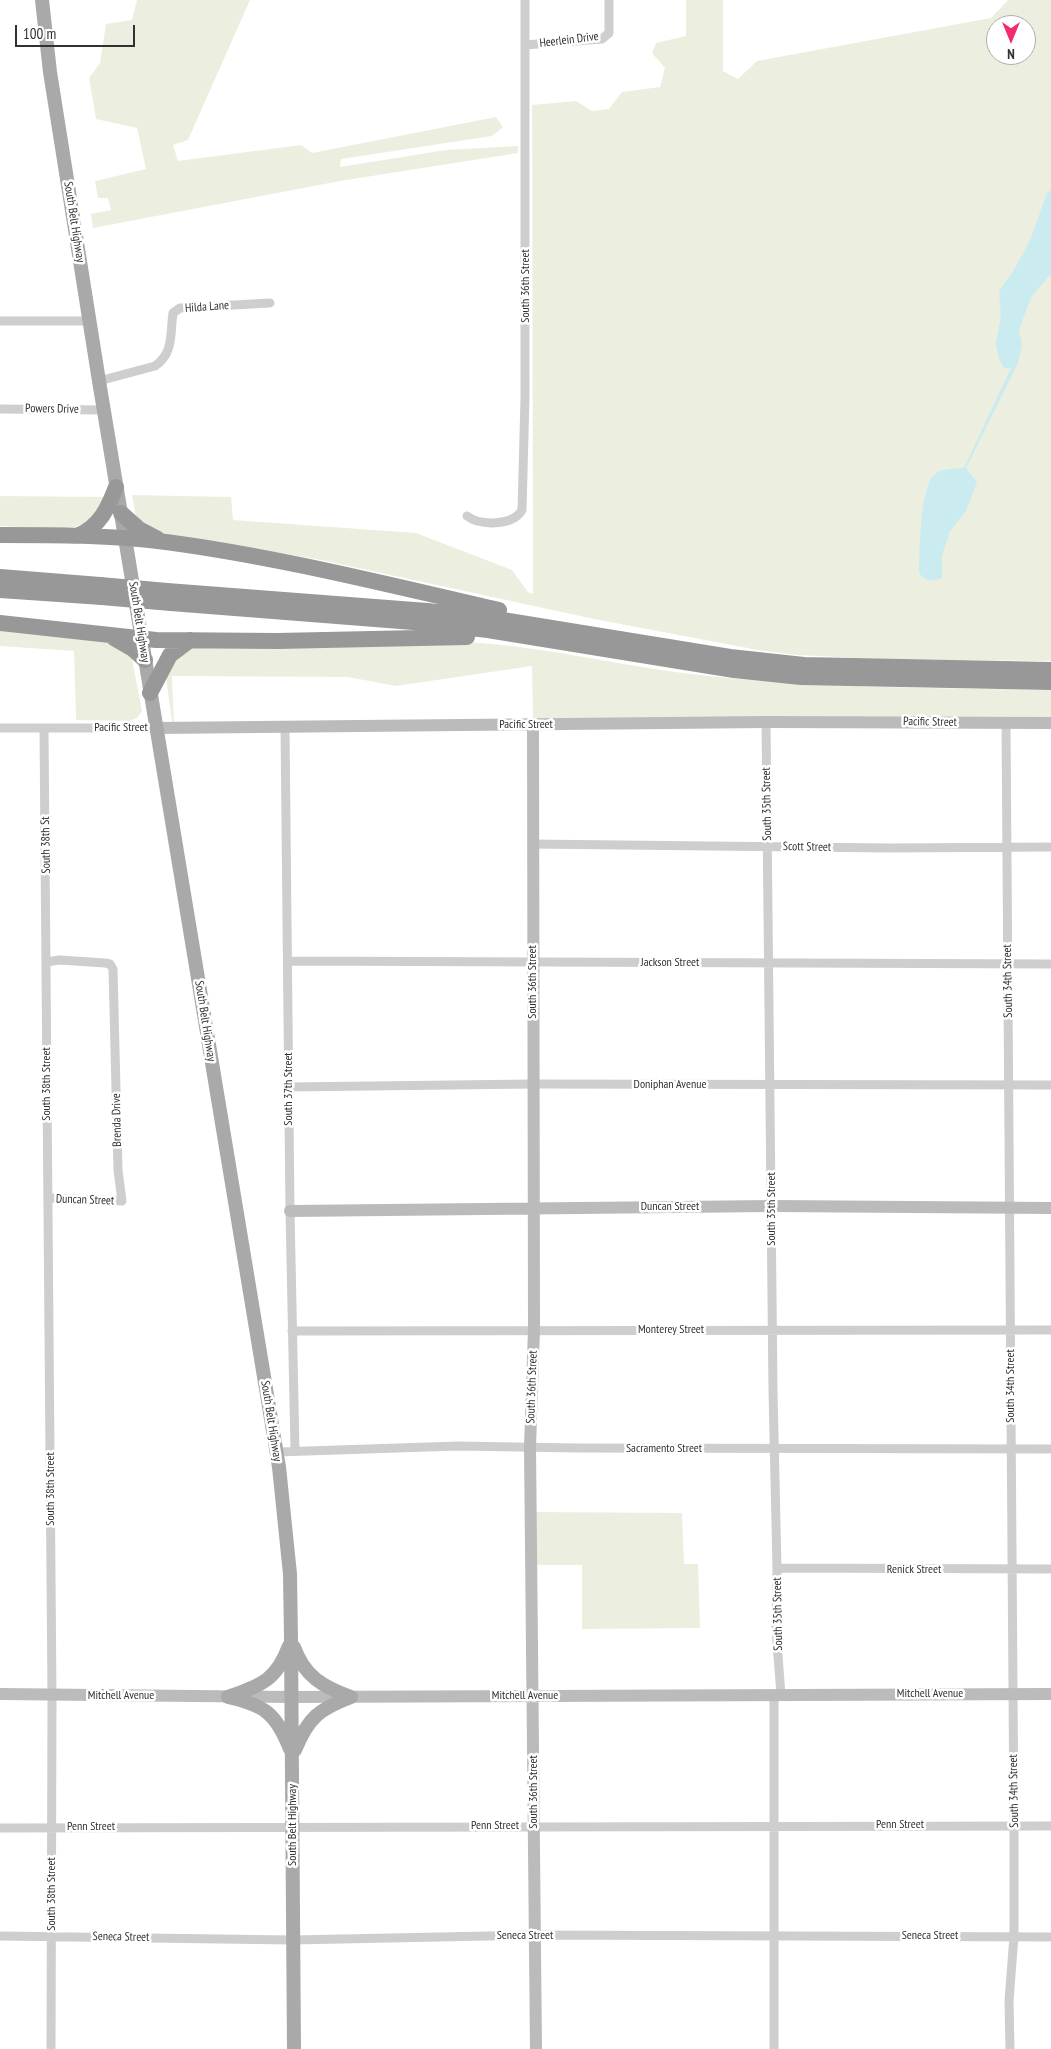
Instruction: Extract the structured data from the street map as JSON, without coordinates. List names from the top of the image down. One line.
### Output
{"streets":{"main road":["South Belt Highway"],"street":["Heerlein Drive","South 36th Street","Hilda Lane","Powers Drive","Pacific Street","South 35th Street","South 38th St","Scott Street","Jackson Street","South 34th Street","South 38th Street","Doniphan Avenue","South 37th Street","Brenda Drive","Duncan Street","Monterey Street","Sacramento Street","Renick Street","Mitchell Avenue","Penn Street","Seneca Street"]},"crossings":[["Heerlein Drive","South 36th Street"],["South Belt Highway","Hilda Lane"],["South Belt Highway","Powers Drive"],["South Belt Highway","Pacific Street"],["South Belt Highway","Sacramento Street"],["South Belt Highway","Mitchell Avenue"],["South Belt Highway","Penn Street"],["South Belt Highway","Seneca Street"],["South 36th Street","Pacific Street"],["South 36th Street","Scott Street"],["South 36th Street","Jackson Street"],["South 36th Street","Doniphan Avenue"],["South 36th Street","Duncan Street"],["South 36th Street","Monterey Street"],["South 36th Street","Sacramento Street"],["South 36th Street","Mitchell Avenue"],["South 36th Street","Penn Street"],["South 36th Street","Seneca Street"],["Pacific Street","South 35th Street"],["Pacific Street","South 38th St"],["Pacific Street","South 34th Street"],["Pacific Street","South 37th Street"],["South 35th Street","Scott Street"],["South 35th Street","Jackson Street"],["South 35th Street","Doniphan Avenue"],["South 35th Street","Duncan Street"],["South 35th Street","Monterey Street"],["South 35th Street","Sacramento Street"],["South 35th Street","Renick Street"],["South 35th Street","Mitchell Avenue"],["South 35th Street","Penn Street"],["South 35th Street","Seneca Street"],["South 38th St","South 38th Street"],["South 38th St","Brenda Drive"],["Scott Street","South 34th Street"],["Jackson Street","South 34th Street"],["Jackson Street","South 37th Street"],["South 34th Street","Doniphan Avenue"],["South 34th Street","Duncan Street"],["South 34th Street","Monterey Street"],["South 34th Street","Sacramento Street"],["South 34th Street","Renick Street"],["South 34th Street","Mitchell Avenue"],["South 34th Street","Penn Street"],["South 34th Street","Seneca Street"],["South 38th Street","Brenda Drive"],["South 38th Street","Duncan Street"],["South 38th Street","Mitchell Avenue"],["South 38th Street","Penn Street"],["South 38th Street","Seneca Street"],["Doniphan Avenue","South 37th Street"],["South 37th Street","Duncan Street"],["South 37th Street","Monterey Street"],["South 37th Street","Sacramento Street"],["Brenda Drive","Duncan Street"]],"scale_bar":"100 m","north":"bottom"}
